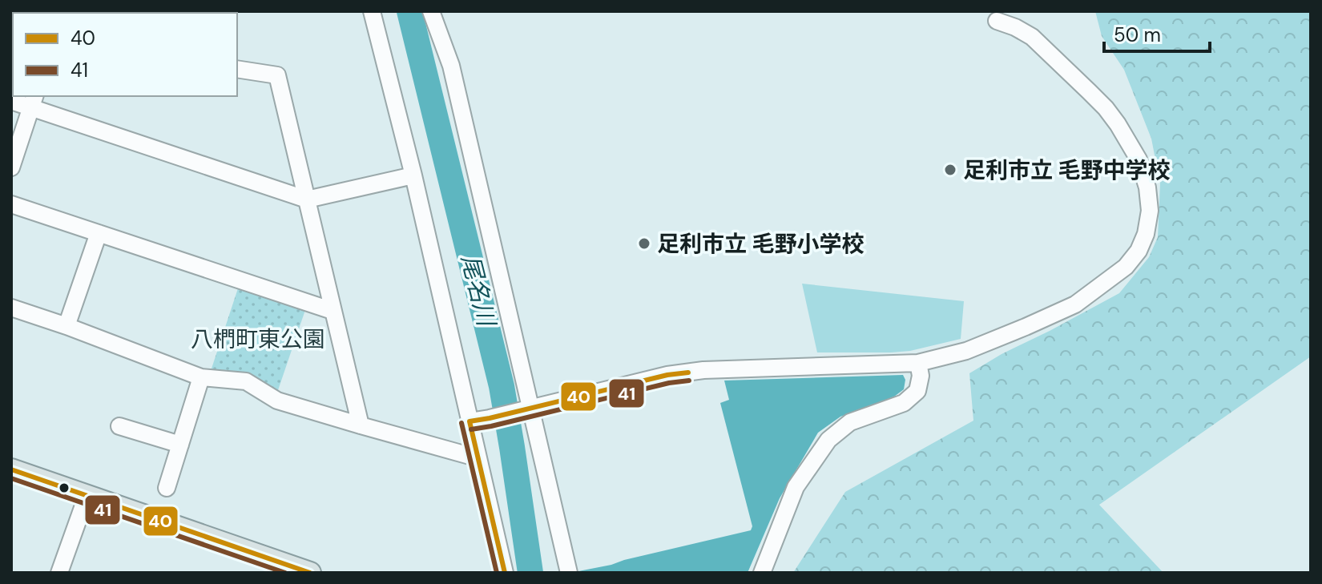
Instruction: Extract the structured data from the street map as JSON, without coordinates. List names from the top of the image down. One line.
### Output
{"water":["尾名川"],"parks":["八椚町東公園"],"places":["足利市立 毛野中学校","足利市立 毛野小学校"],"lines":["transit line 40","transit line 41"],"legend":["40","41"],"scale_bar":"50 m"}
